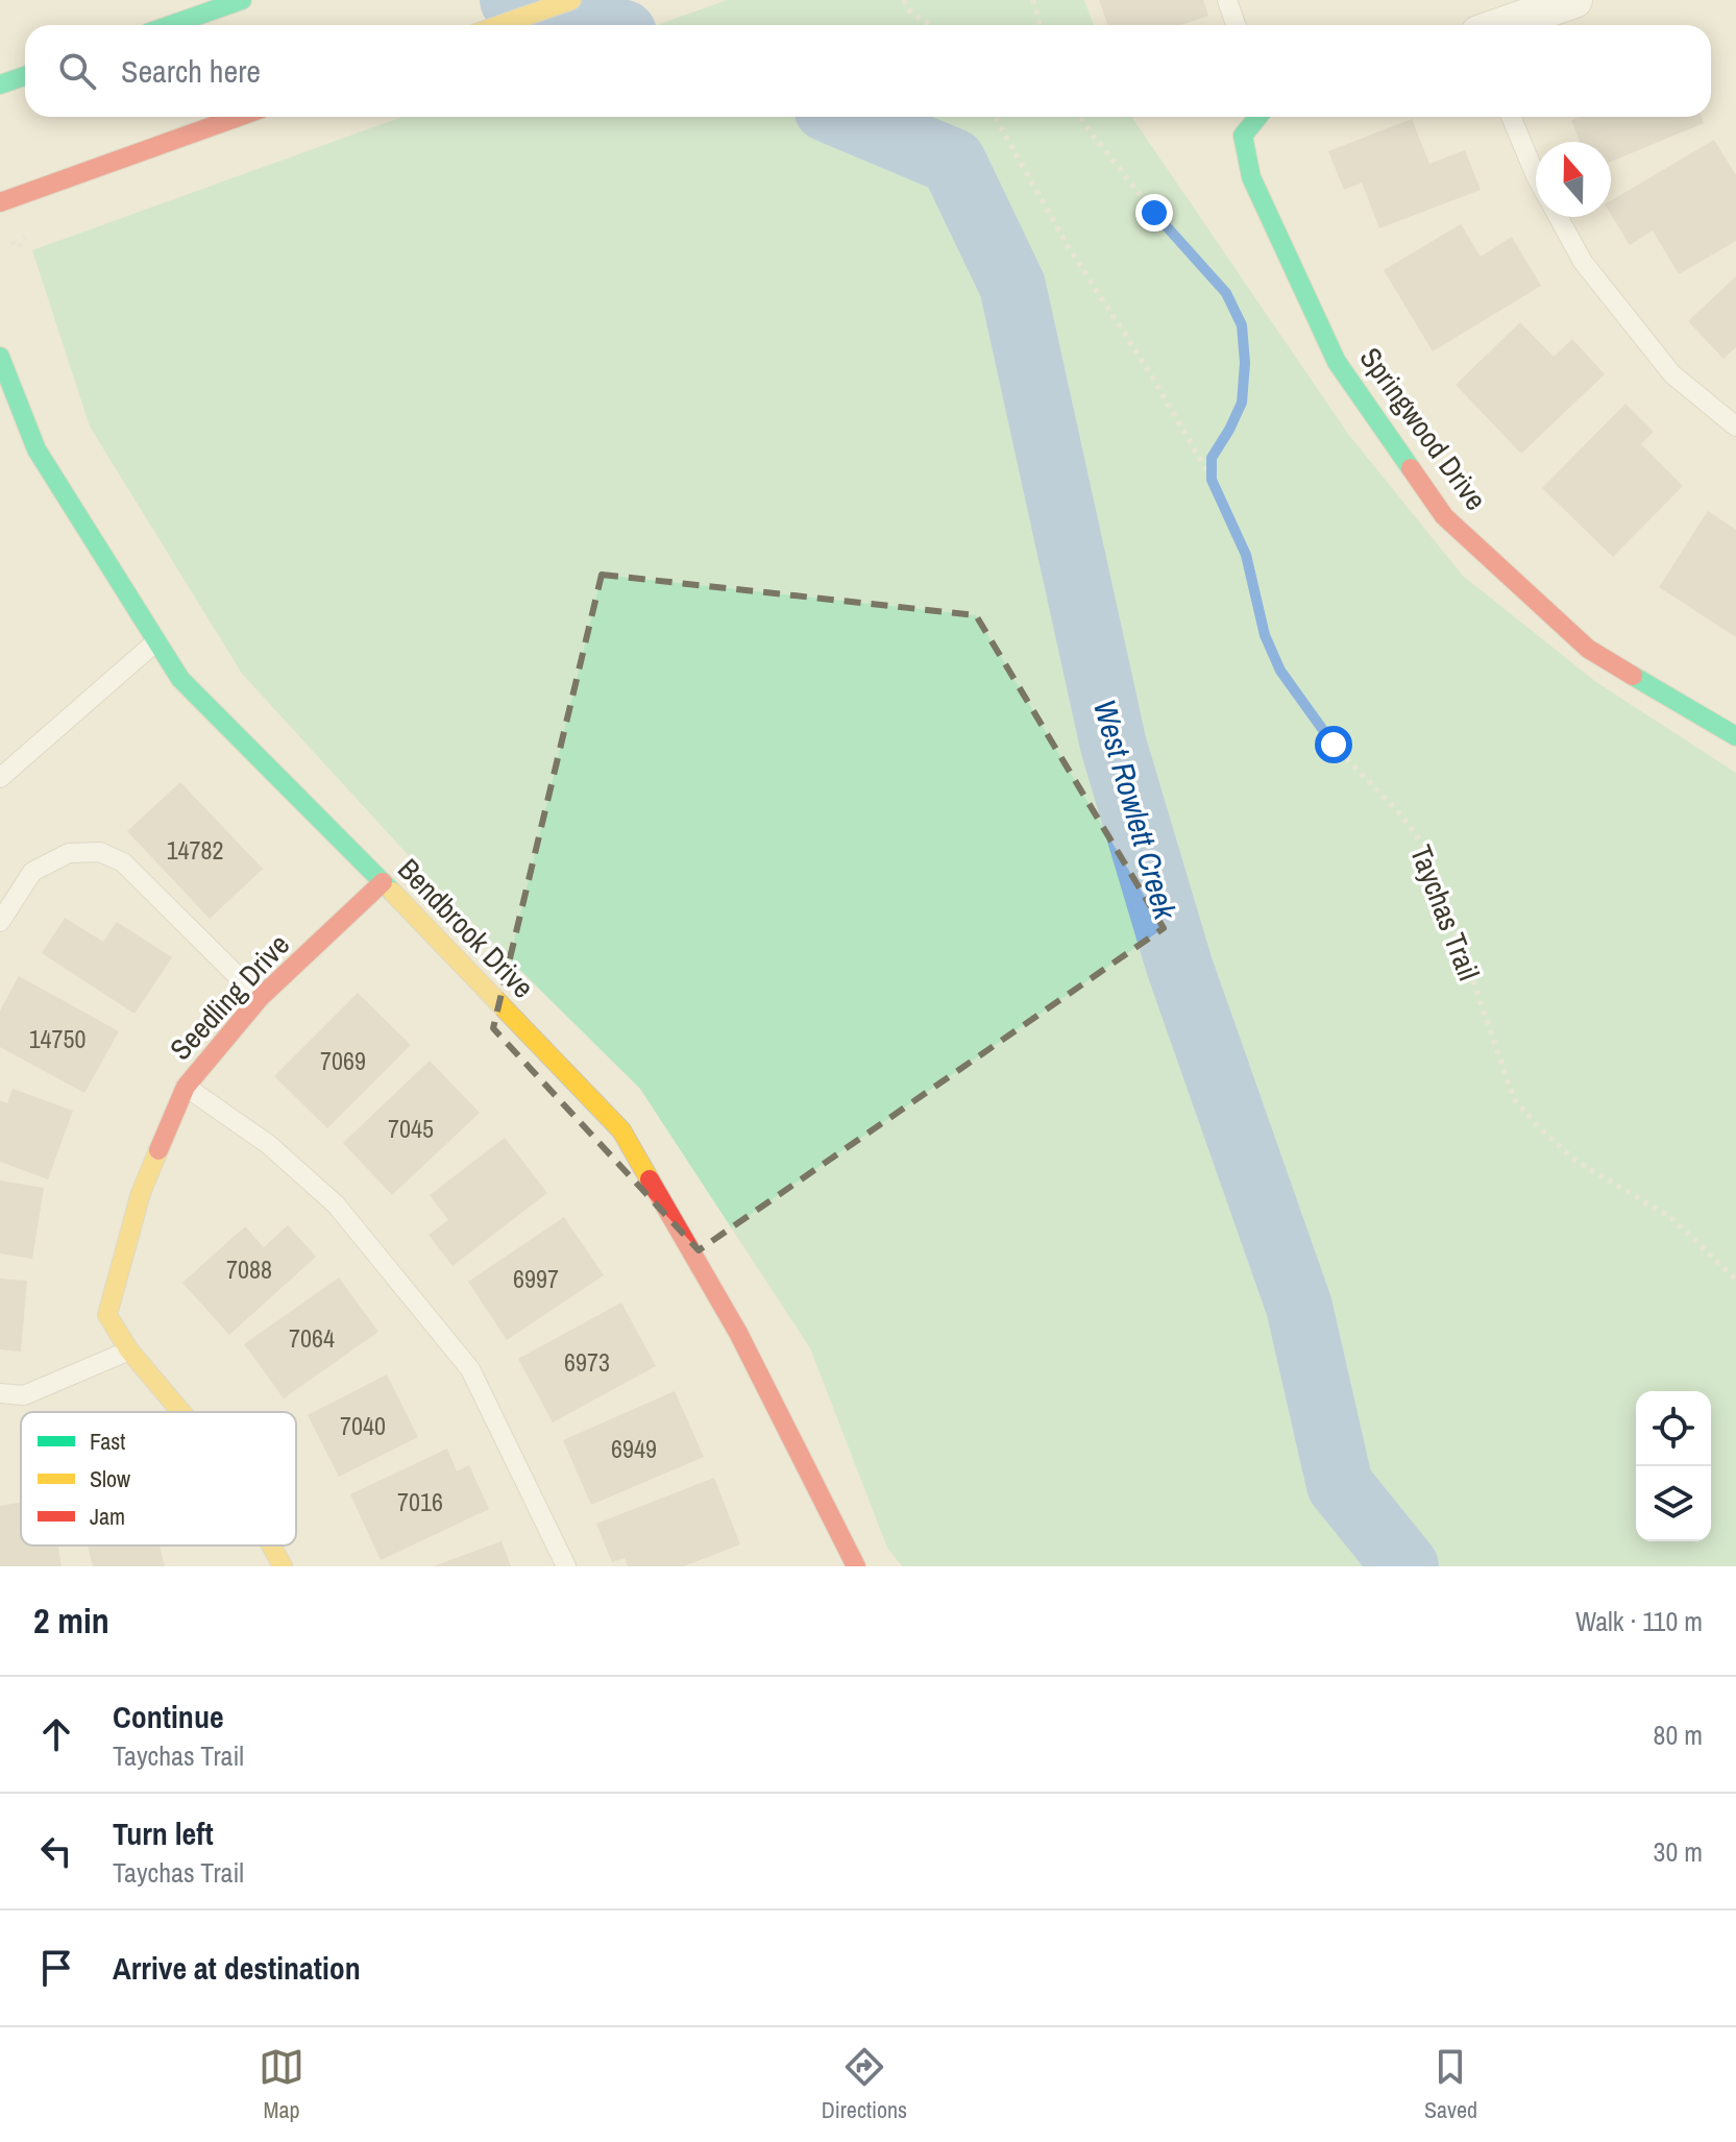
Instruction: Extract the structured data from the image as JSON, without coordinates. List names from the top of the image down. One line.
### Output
{"streets":{"street":["Springwood Drive","Bendbrook Drive","Seedling Drive"],"path":["Taychas Trail"]},"crossings":[["Bendbrook Drive","Seedling Drive"]],"water":["West Rowlett Creek"],"house_numbers":["14782","14750","7069","7045","7088","6997","7064","6973","7040","6949","7016"],"legend":["Fast","Slow","Jam"],"north":"top","page":{"search":"Search here","heading":["2 min","Walk · 110 m"],"list":[["Continue","Taychas Trail","80 m"],["Turn left","Taychas Trail","30 m"],"Arrive at destination"],"nav":["Map","Directions","Saved"]}}
